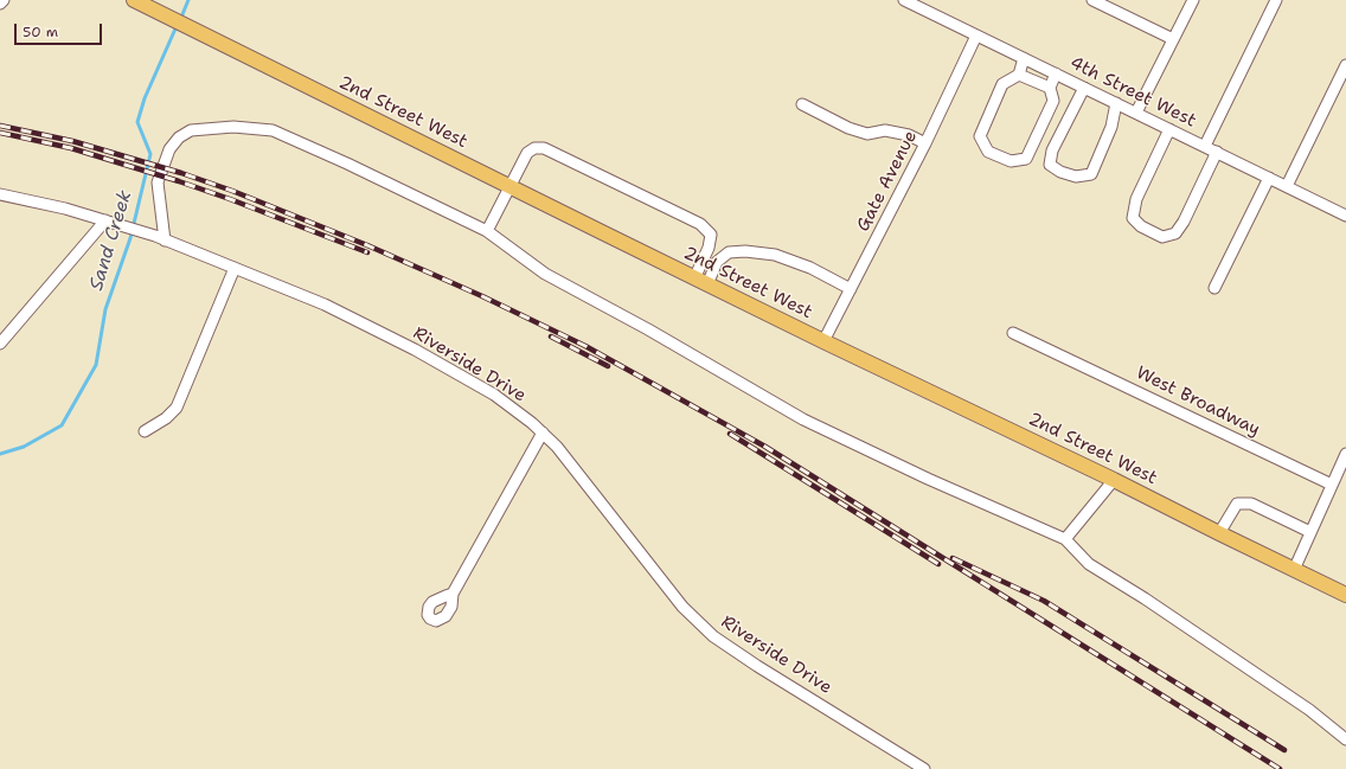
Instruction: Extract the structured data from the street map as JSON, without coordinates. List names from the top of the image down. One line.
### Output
{"streets":{"main road":["2nd Street West"],"street":["4th Street West","Gate Avenue","Riverside Drive","West Broadway"]},"crossings":[["4th Street West","Gate Avenue"],["2nd Street West","Gate Avenue"]],"water":["Sand Creek"],"scale_bar":"50 m"}
